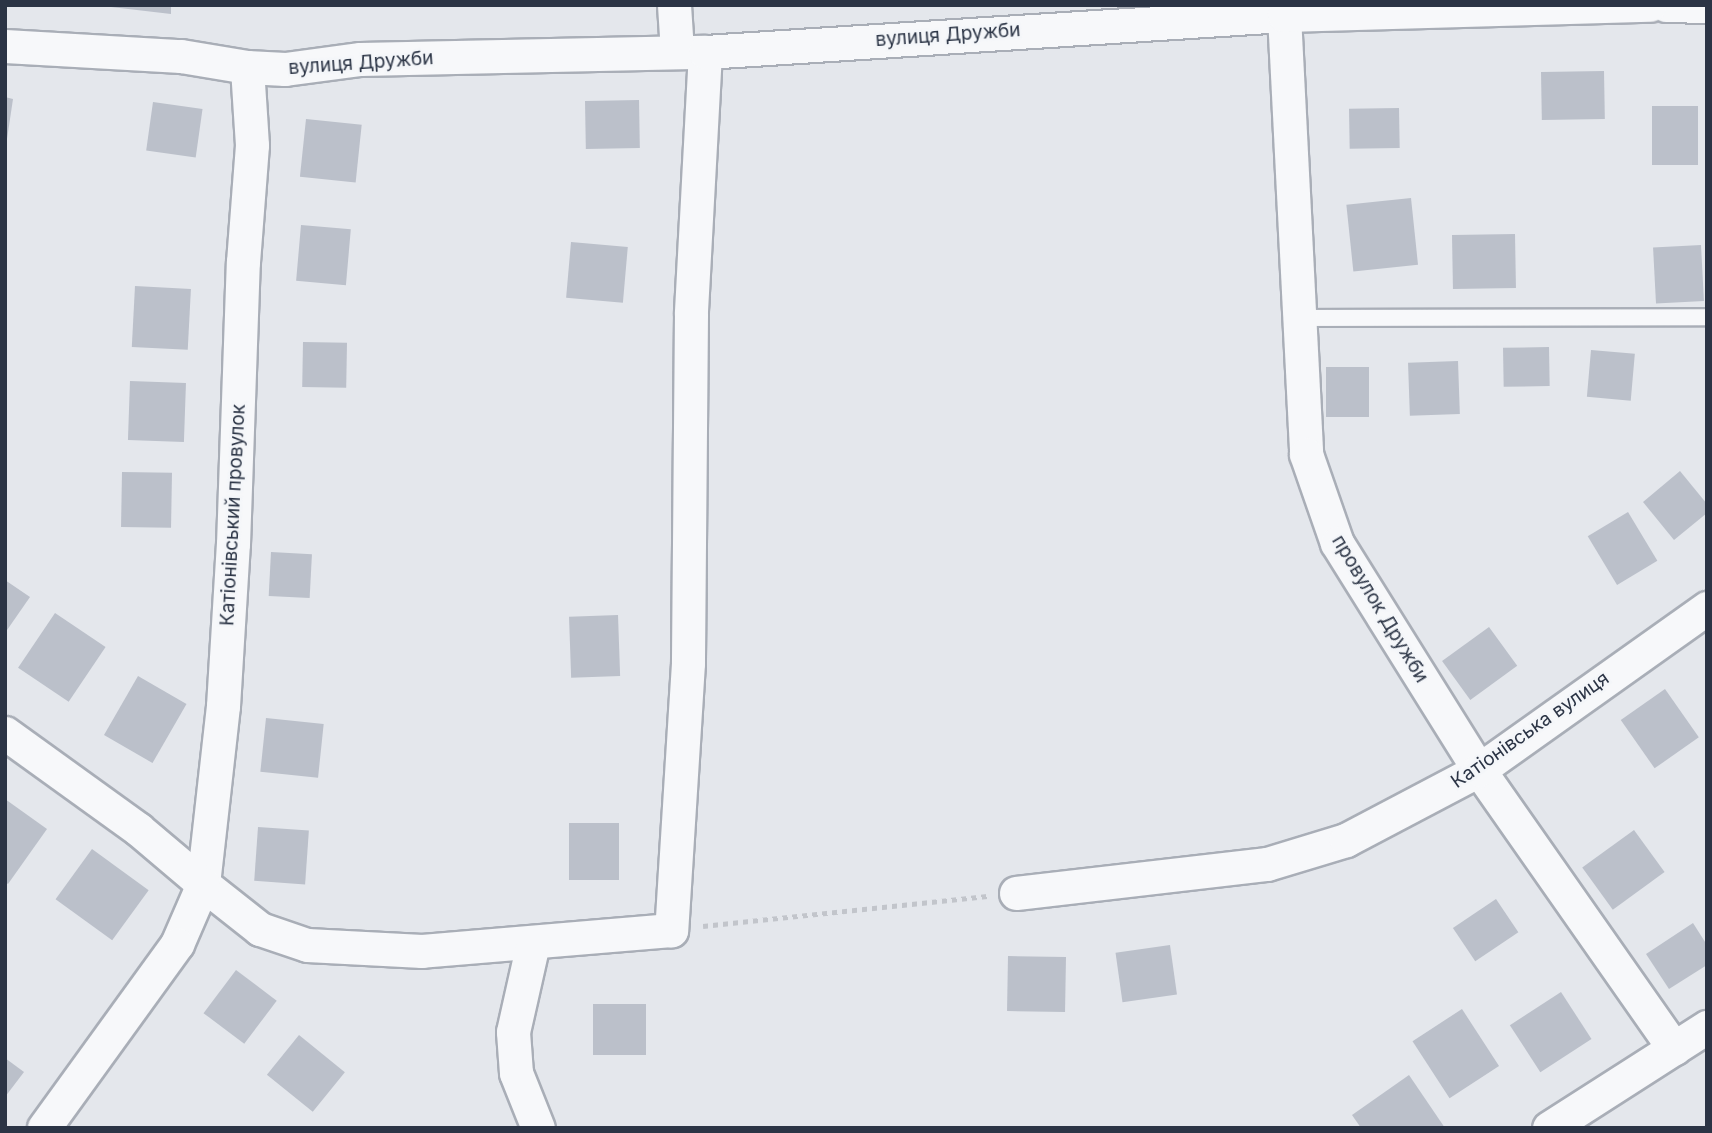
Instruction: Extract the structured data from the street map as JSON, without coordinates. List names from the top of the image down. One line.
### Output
{"streets":{"street":["вулиця Дружби","Катіонівський провулок","провулок Дружби","Катіонівська вулиця"]},"crossings":[["вулиця Дружби","Катіонівський провулок"],["вулиця Дружби","провулок Дружби"],["провулок Дружби","Катіонівська вулиця"]]}
